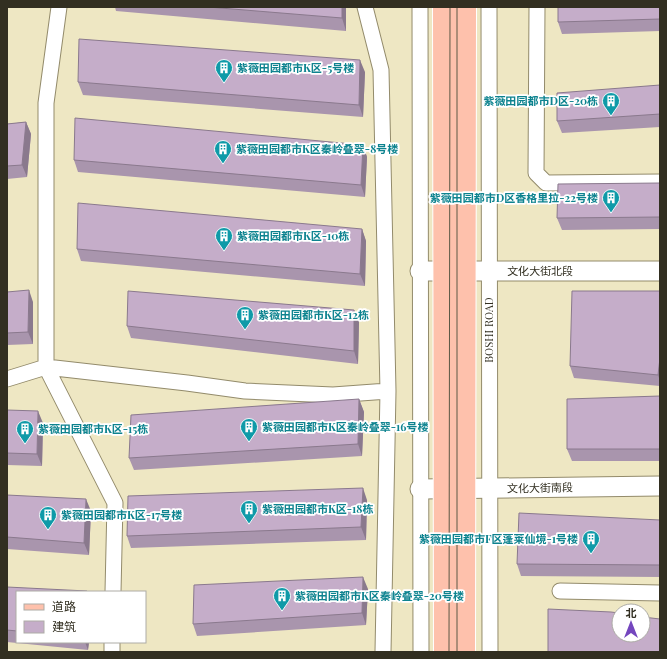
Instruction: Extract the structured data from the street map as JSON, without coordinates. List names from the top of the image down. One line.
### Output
{"streets":{"street":["文化大街北段","BOSHI ROAD","文化大街南段"]},"crossings":[["文化大街北段","BOSHI ROAD"],["BOSHI ROAD","文化大街南段"]],"places":{"building":["紫薇田园都市K区-5号楼","紫薇田园都市D区-20栋","紫薇田园都市K区秦岭叠翠-8号楼","紫薇田园都市D区香格里拉-22号楼","紫薇田园都市K区-10栋","紫薇田园都市K区-12栋","紫薇田园都市K区秦岭叠翠-16号楼","紫薇田园都市K区-15栋","紫薇田园都市K区-18栋","紫薇田园都市K区-17号楼","紫薇田园都市F区蓬莱仙境-1号楼","紫薇田园都市K区秦岭叠翠-20号楼"]},"legend":["道路","建筑"],"north":"top"}
